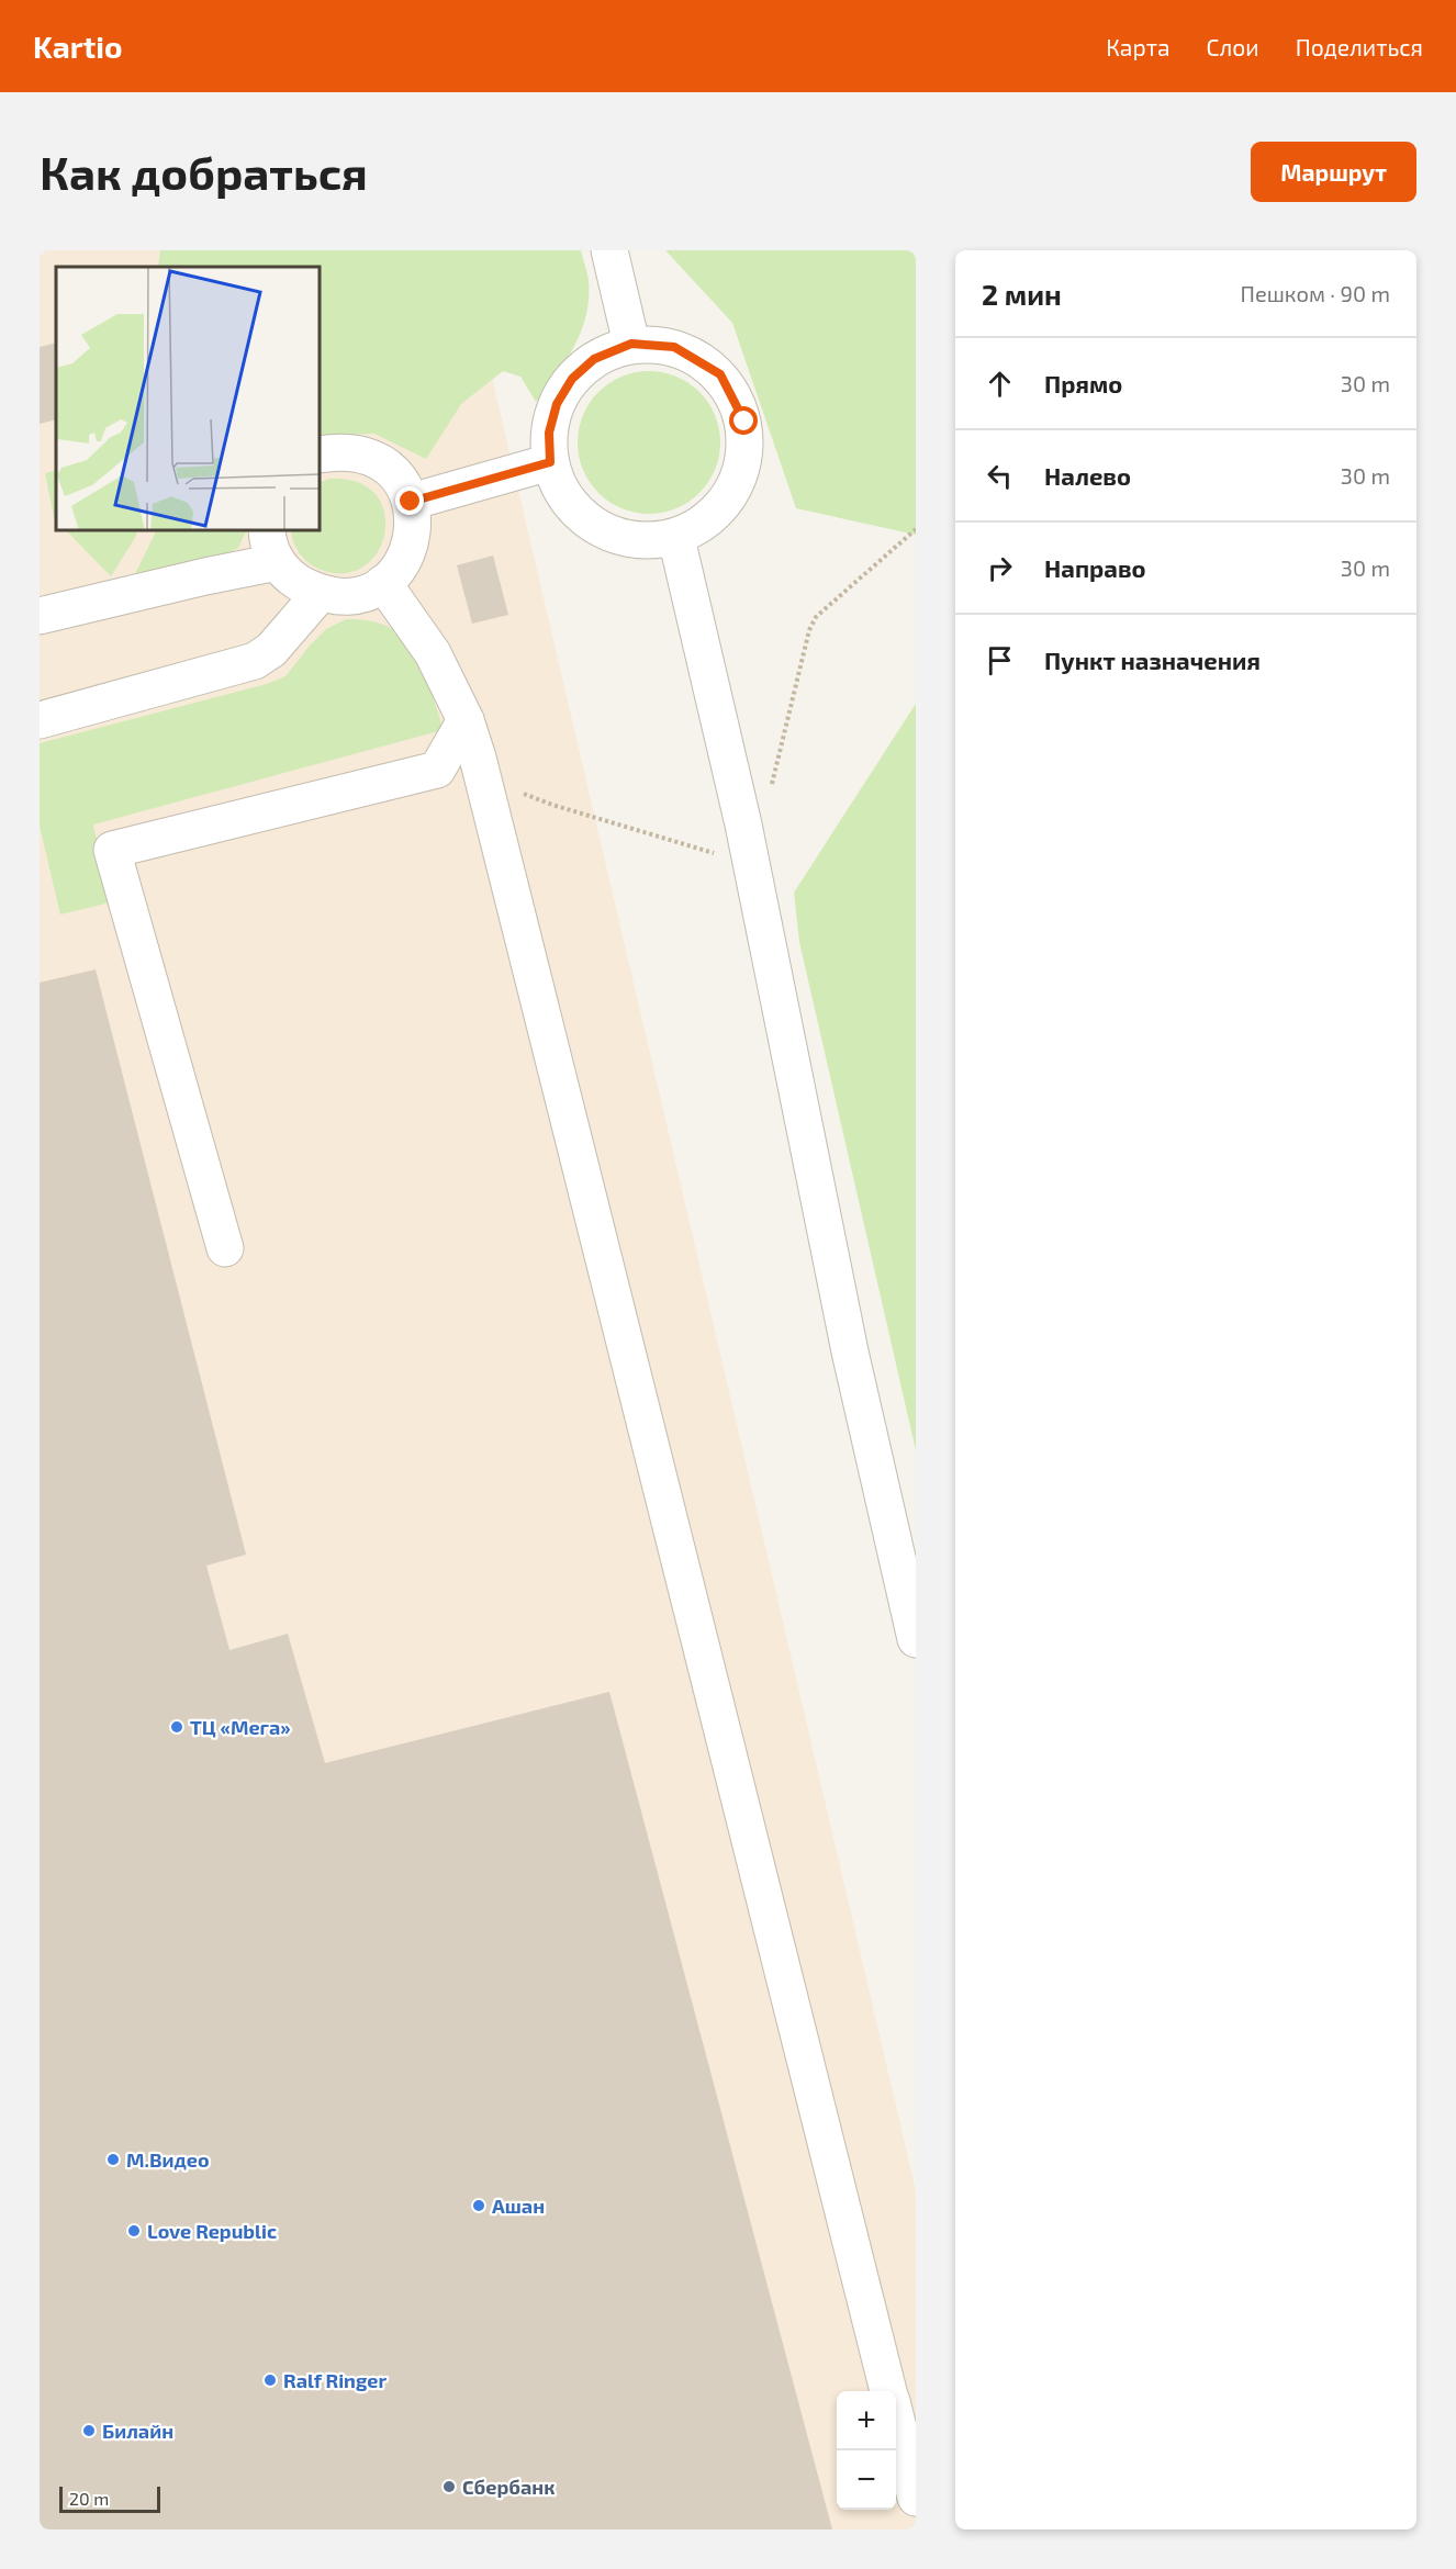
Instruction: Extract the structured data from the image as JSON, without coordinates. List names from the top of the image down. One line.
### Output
{"places":["ТЦ «Мега»","М.Видео","Ашан","Love Republic","Ralf Ringer","Билайн","Сбербанк"],"scale_bar":"20 m","page":{"header":"Kartio","nav":["Карта","Слои","Поделиться"],"buttons":"Маршрут","title":"Как добраться","heading":["2 мин","Пешком · 90 m"],"list":[["Прямо","30 m"],["Налево","30 m"],["Направо","30 m"],"Пункт назначения"],"map_buttons":["+","−"],"scale":"20 m"}}
